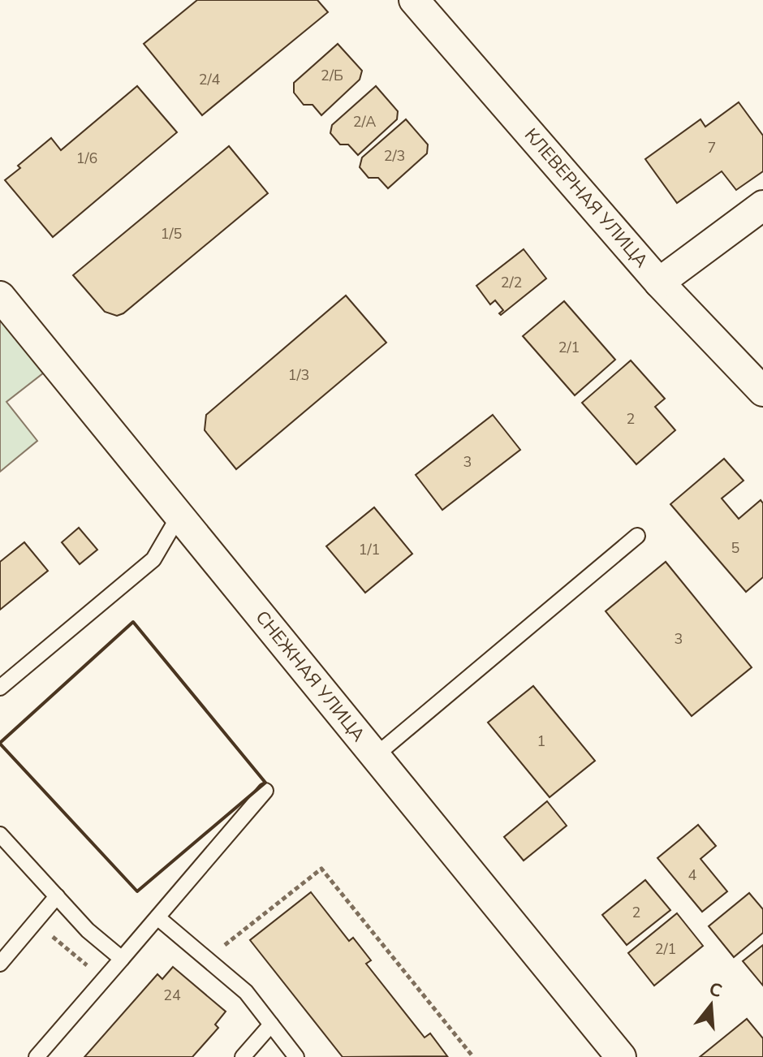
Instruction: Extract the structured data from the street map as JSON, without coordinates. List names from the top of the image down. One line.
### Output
{"streets":{"street":["КЛЕВЕРНАЯ УЛИЦА","СНЕЖНАЯ УЛИЦА"]},"house_numbers":["2/Б","2/4","2/А","7","2/3","1/6","1/5","2/2","2/1","1/3","2","3","5","1/1","3","1","4","2","2/1","24"],"north":"top"}
